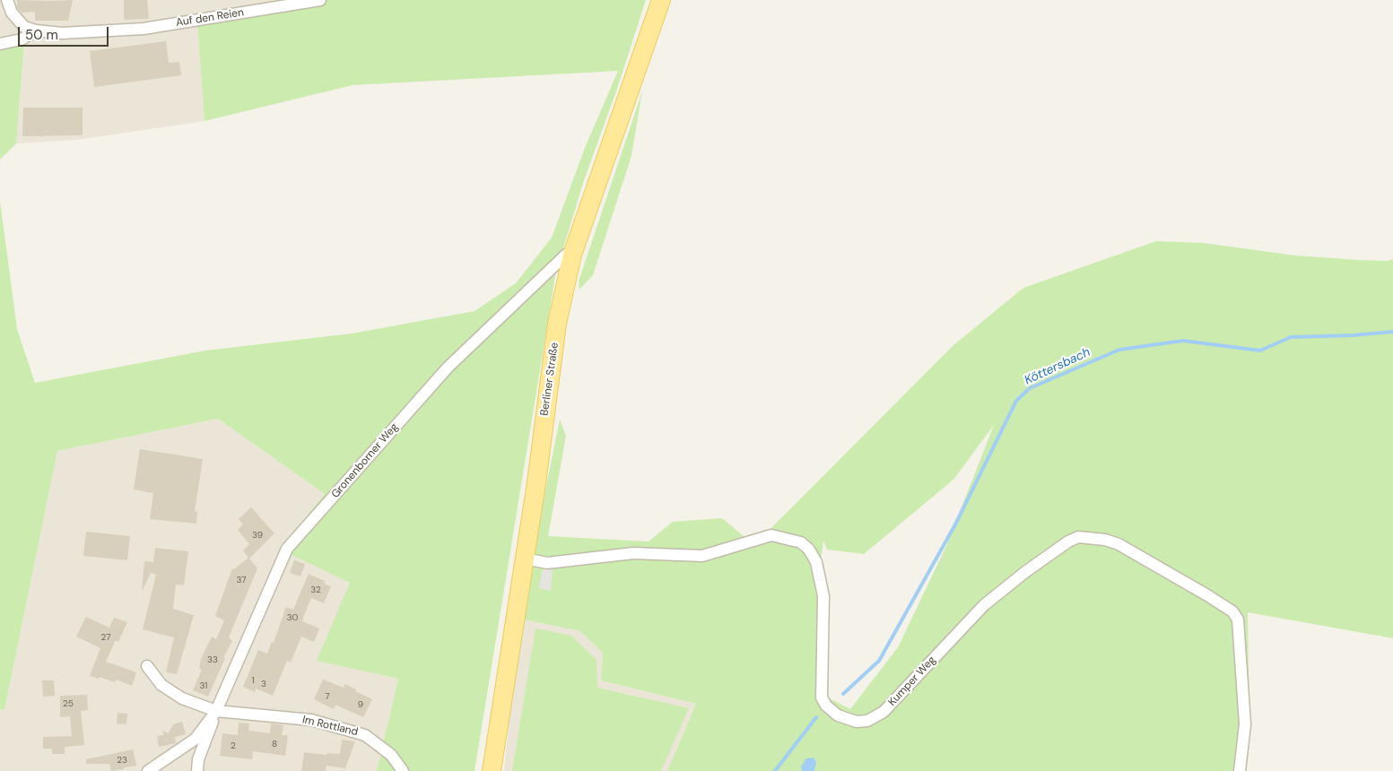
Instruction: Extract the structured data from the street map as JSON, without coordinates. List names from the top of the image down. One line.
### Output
{"streets":{"main road":["Berliner Straße"],"street":["Auf den Reien","Gronenborner Weg","Kumper Weg","Im Rottland"]},"crossings":[["Berliner Straße","Gronenborner Weg"],["Berliner Straße","Kumper Weg"],["Gronenborner Weg","Im Rottland"]],"water":["Köttersbach"],"house_numbers":["39","37","32","30","27","33","1","3","31","7","25","9","8","2","23"],"scale_bar":"50 m"}
